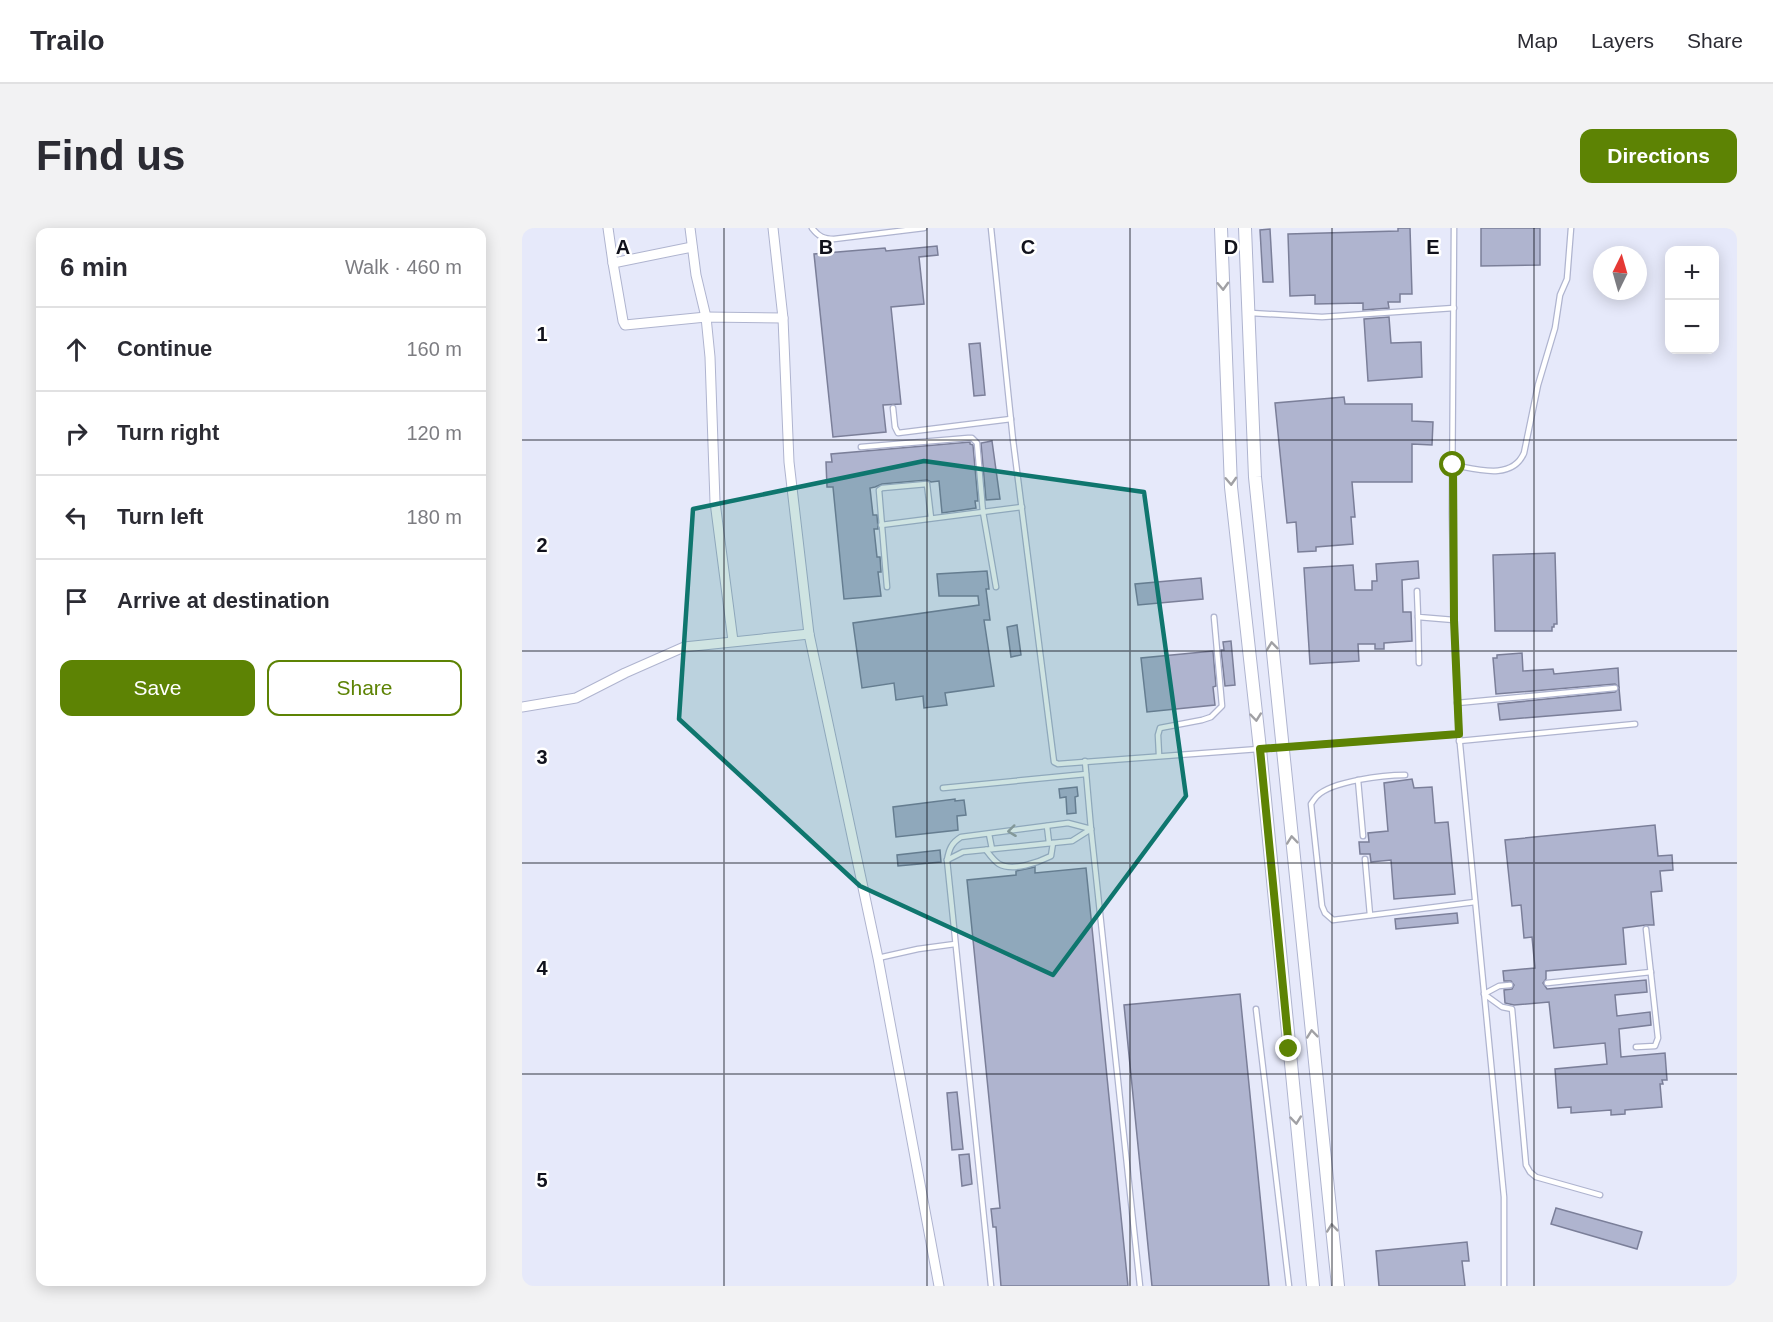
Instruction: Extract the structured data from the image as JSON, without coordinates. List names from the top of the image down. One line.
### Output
{"north":"top","page":{"header":"Trailo","nav":["Map","Layers","Share"],"buttons":["Directions",["Save","Share"]],"title":"Find us","heading":["6 min","Walk · 460 m"],"map_buttons":["+","−"],"list":[["Continue","160 m"],["Turn right","120 m"],["Turn left","180 m"],"Arrive at destination"]},"grid":{"columns":["A","B","C","D","E"],"rows":["1","2","3","4","5"]}}
